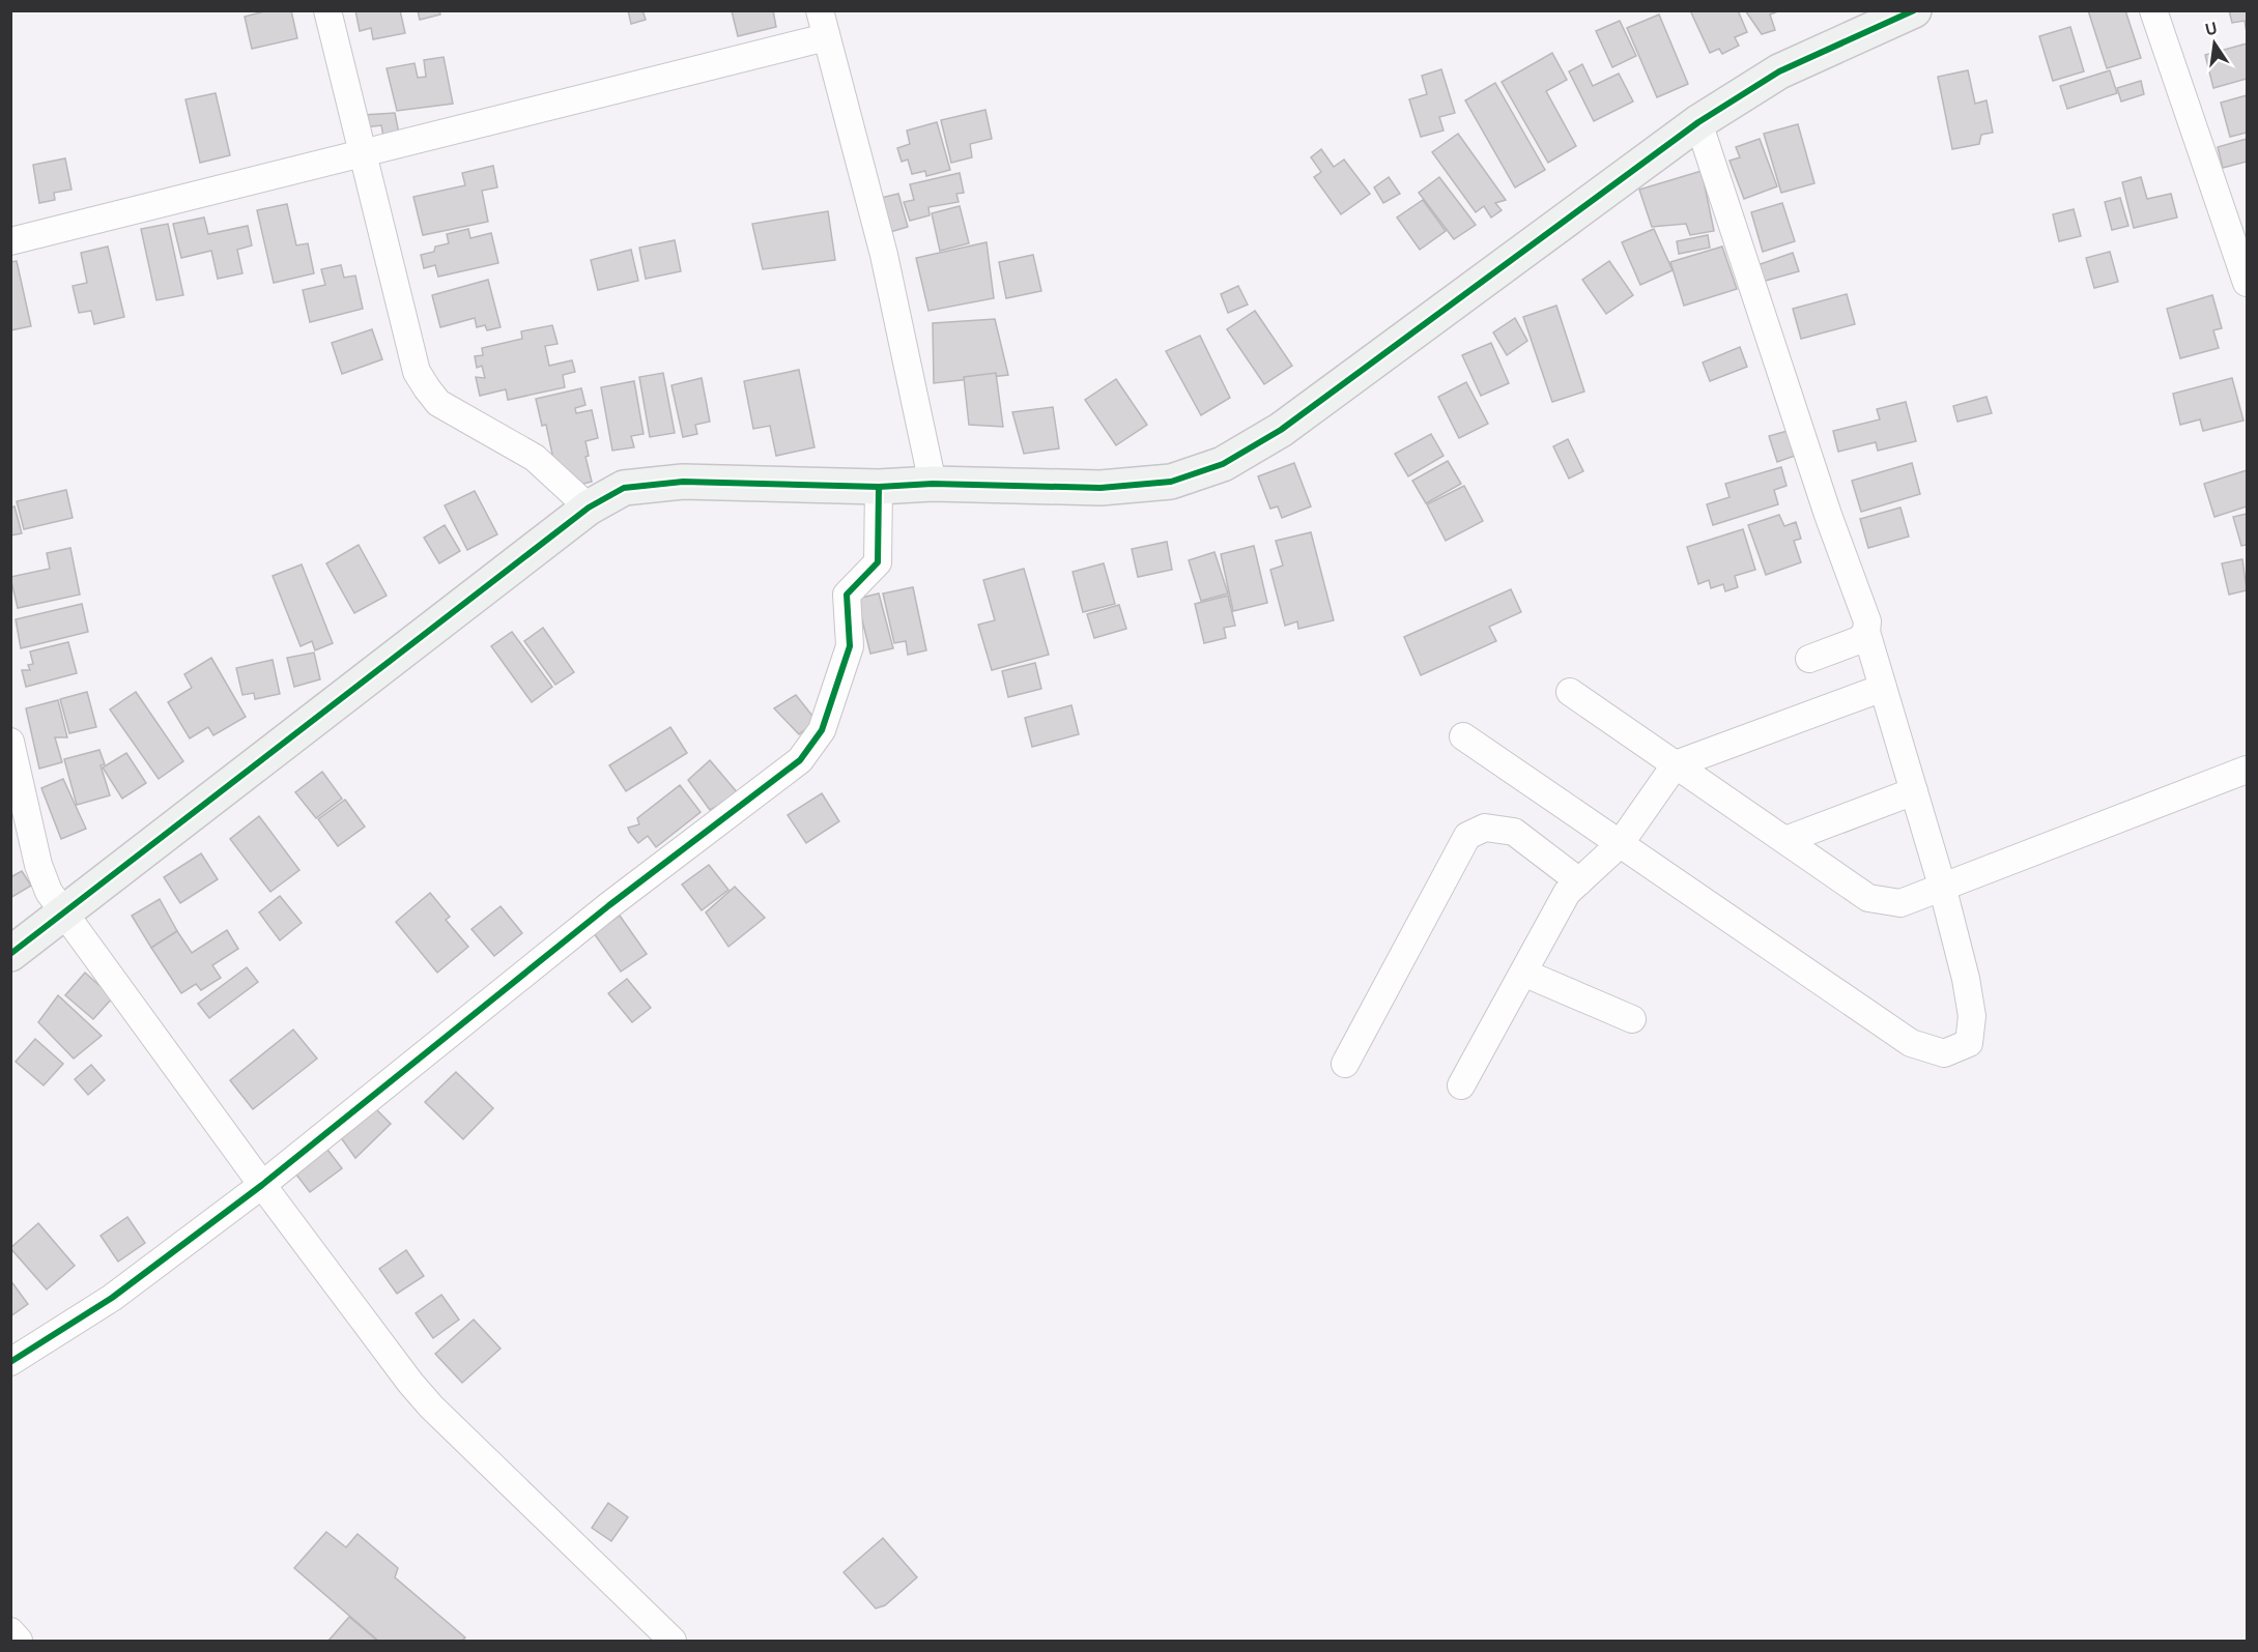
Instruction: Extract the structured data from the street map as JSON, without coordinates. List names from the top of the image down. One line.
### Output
{"north":"top"}
